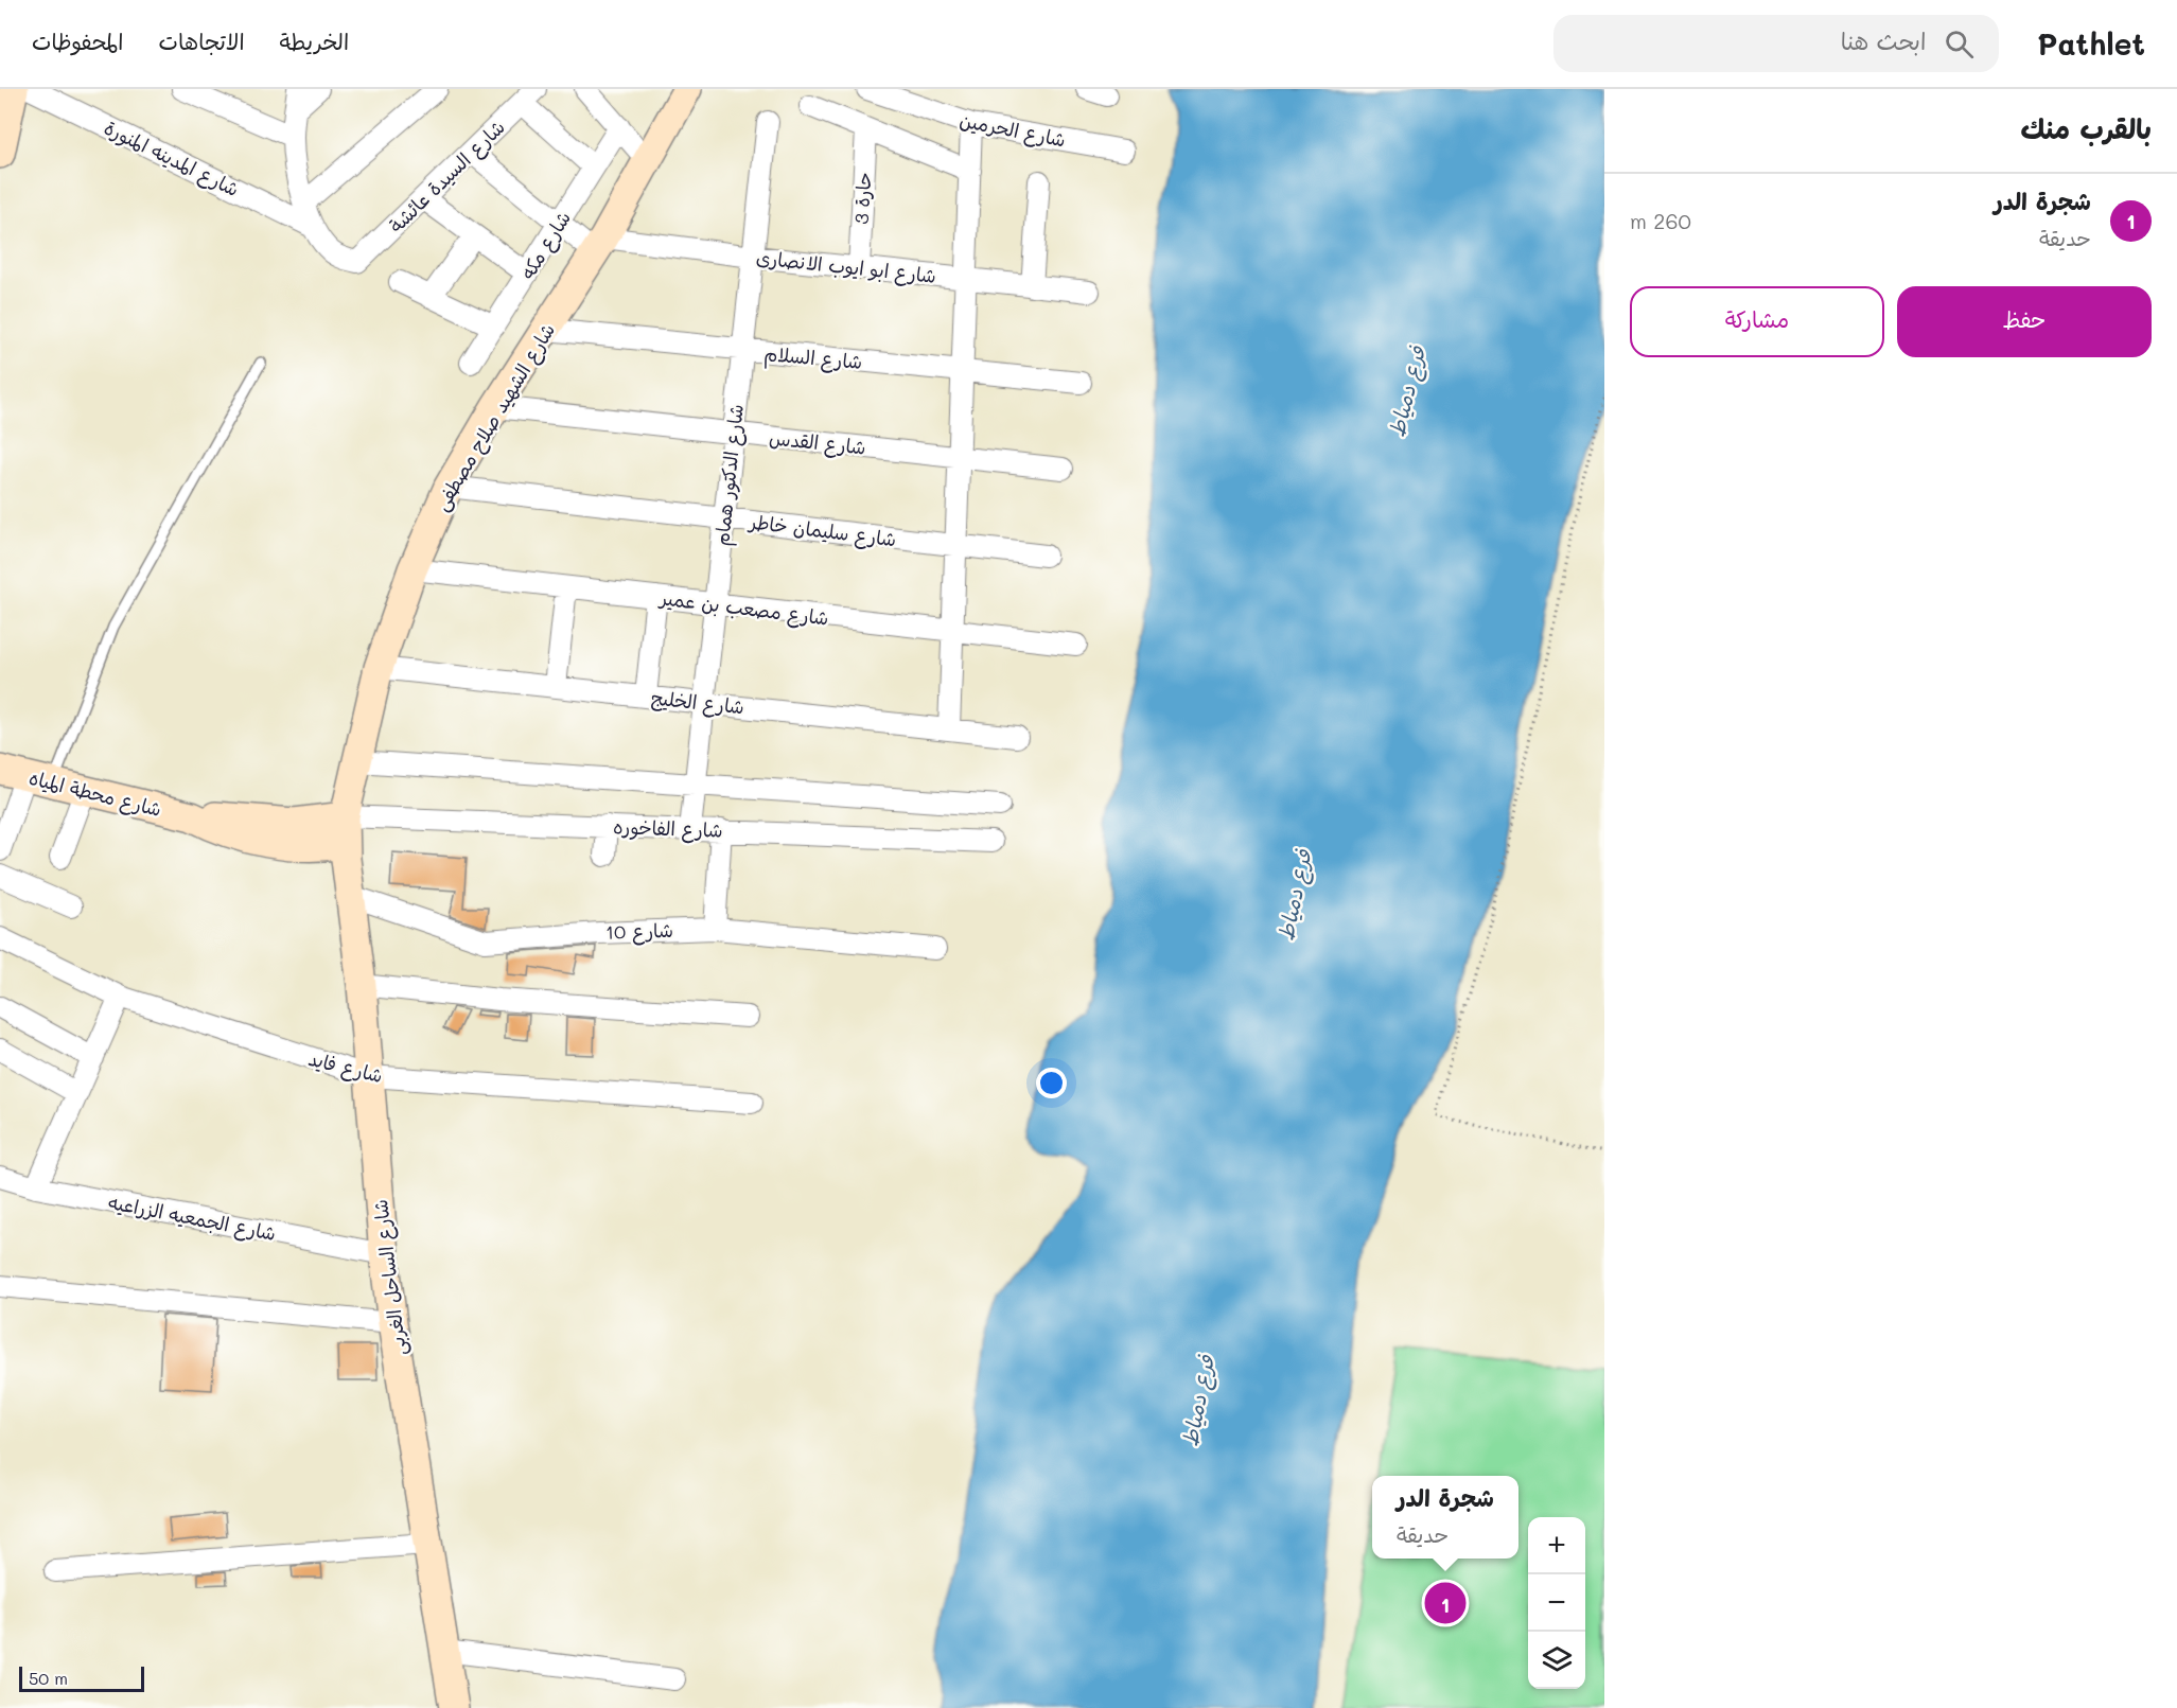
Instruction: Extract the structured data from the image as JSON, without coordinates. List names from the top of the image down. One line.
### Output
{"streets":{"main road":["شارع الشهيد صلاح مصطفى","شارع محطة المياه","شارع الساحل الغربى"],"street":["شارع الحرمين","شارع المدينه المنورة","شارع السيدة عائشة","حارة 3","شارع مكه","شارع ابو ايوب الانصارى","شارع السلام","شارع القدس","شارع الدكتور همام","شارع سليمان خاطر","شارع مصعب بن عمير","شارع الخليج","شارع الفاخوره","شارع 10","شارع فايد","شارع الجمعيه الزراعيه"]},"crossings":[["شارع المدينه المنورة","شارع السيدة عائشة"],["حارة 3","شارع ابو ايوب الانصارى"],["شارع ابو ايوب الانصارى","شارع الشهيد صلاح مصطفى"],["شارع ابو ايوب الانصارى","شارع الدكتور همام"],["شارع السلام","شارع الشهيد صلاح مصطفى"],["شارع السلام","شارع الدكتور همام"],["شارع الشهيد صلاح مصطفى","شارع القدس"],["شارع الشهيد صلاح مصطفى","شارع سليمان خاطر"],["شارع الشهيد صلاح مصطفى","شارع مصعب بن عمير"],["شارع الشهيد صلاح مصطفى","شارع الخليج"],["شارع الشهيد صلاح مصطفى","شارع محطة المياه"],["شارع الشهيد صلاح مصطفى","شارع الفاخوره"],["شارع الشهيد صلاح مصطفى","شارع الساحل الغربى"],["شارع القدس","شارع الدكتور همام"],["شارع الدكتور همام","شارع سليمان خاطر"],["شارع الدكتور همام","شارع مصعب بن عمير"],["شارع الدكتور همام","شارع الخليج"],["شارع الدكتور همام","شارع الفاخوره"],["شارع محطة المياه","شارع الفاخوره"],["شارع محطة المياه","شارع الساحل الغربى"],["شارع الفاخوره","شارع الساحل الغربى"],["شارع 10","شارع الساحل الغربى"],["شارع فايد","شارع الساحل الغربى"],["شارع الجمعيه الزراعيه","شارع الساحل الغربى"]],"water":["فرع دمياط"],"scale_bar":"50 m","page":{"header":"Pathlet","search":"ابحث هنا","nav":["الخريطة","الاتجاهات","المحفوظات"],"heading":"بالقرب منك","list":[{"mark":"1","name":"شجرة الدر","note":"حديقة","value":"260 m"}],"buttons":["حفظ","مشاركة"],"popup":["شجرة الدر","حديقة"],"map_buttons":["+","−"],"pins":"1","scale":"50 m"}}
